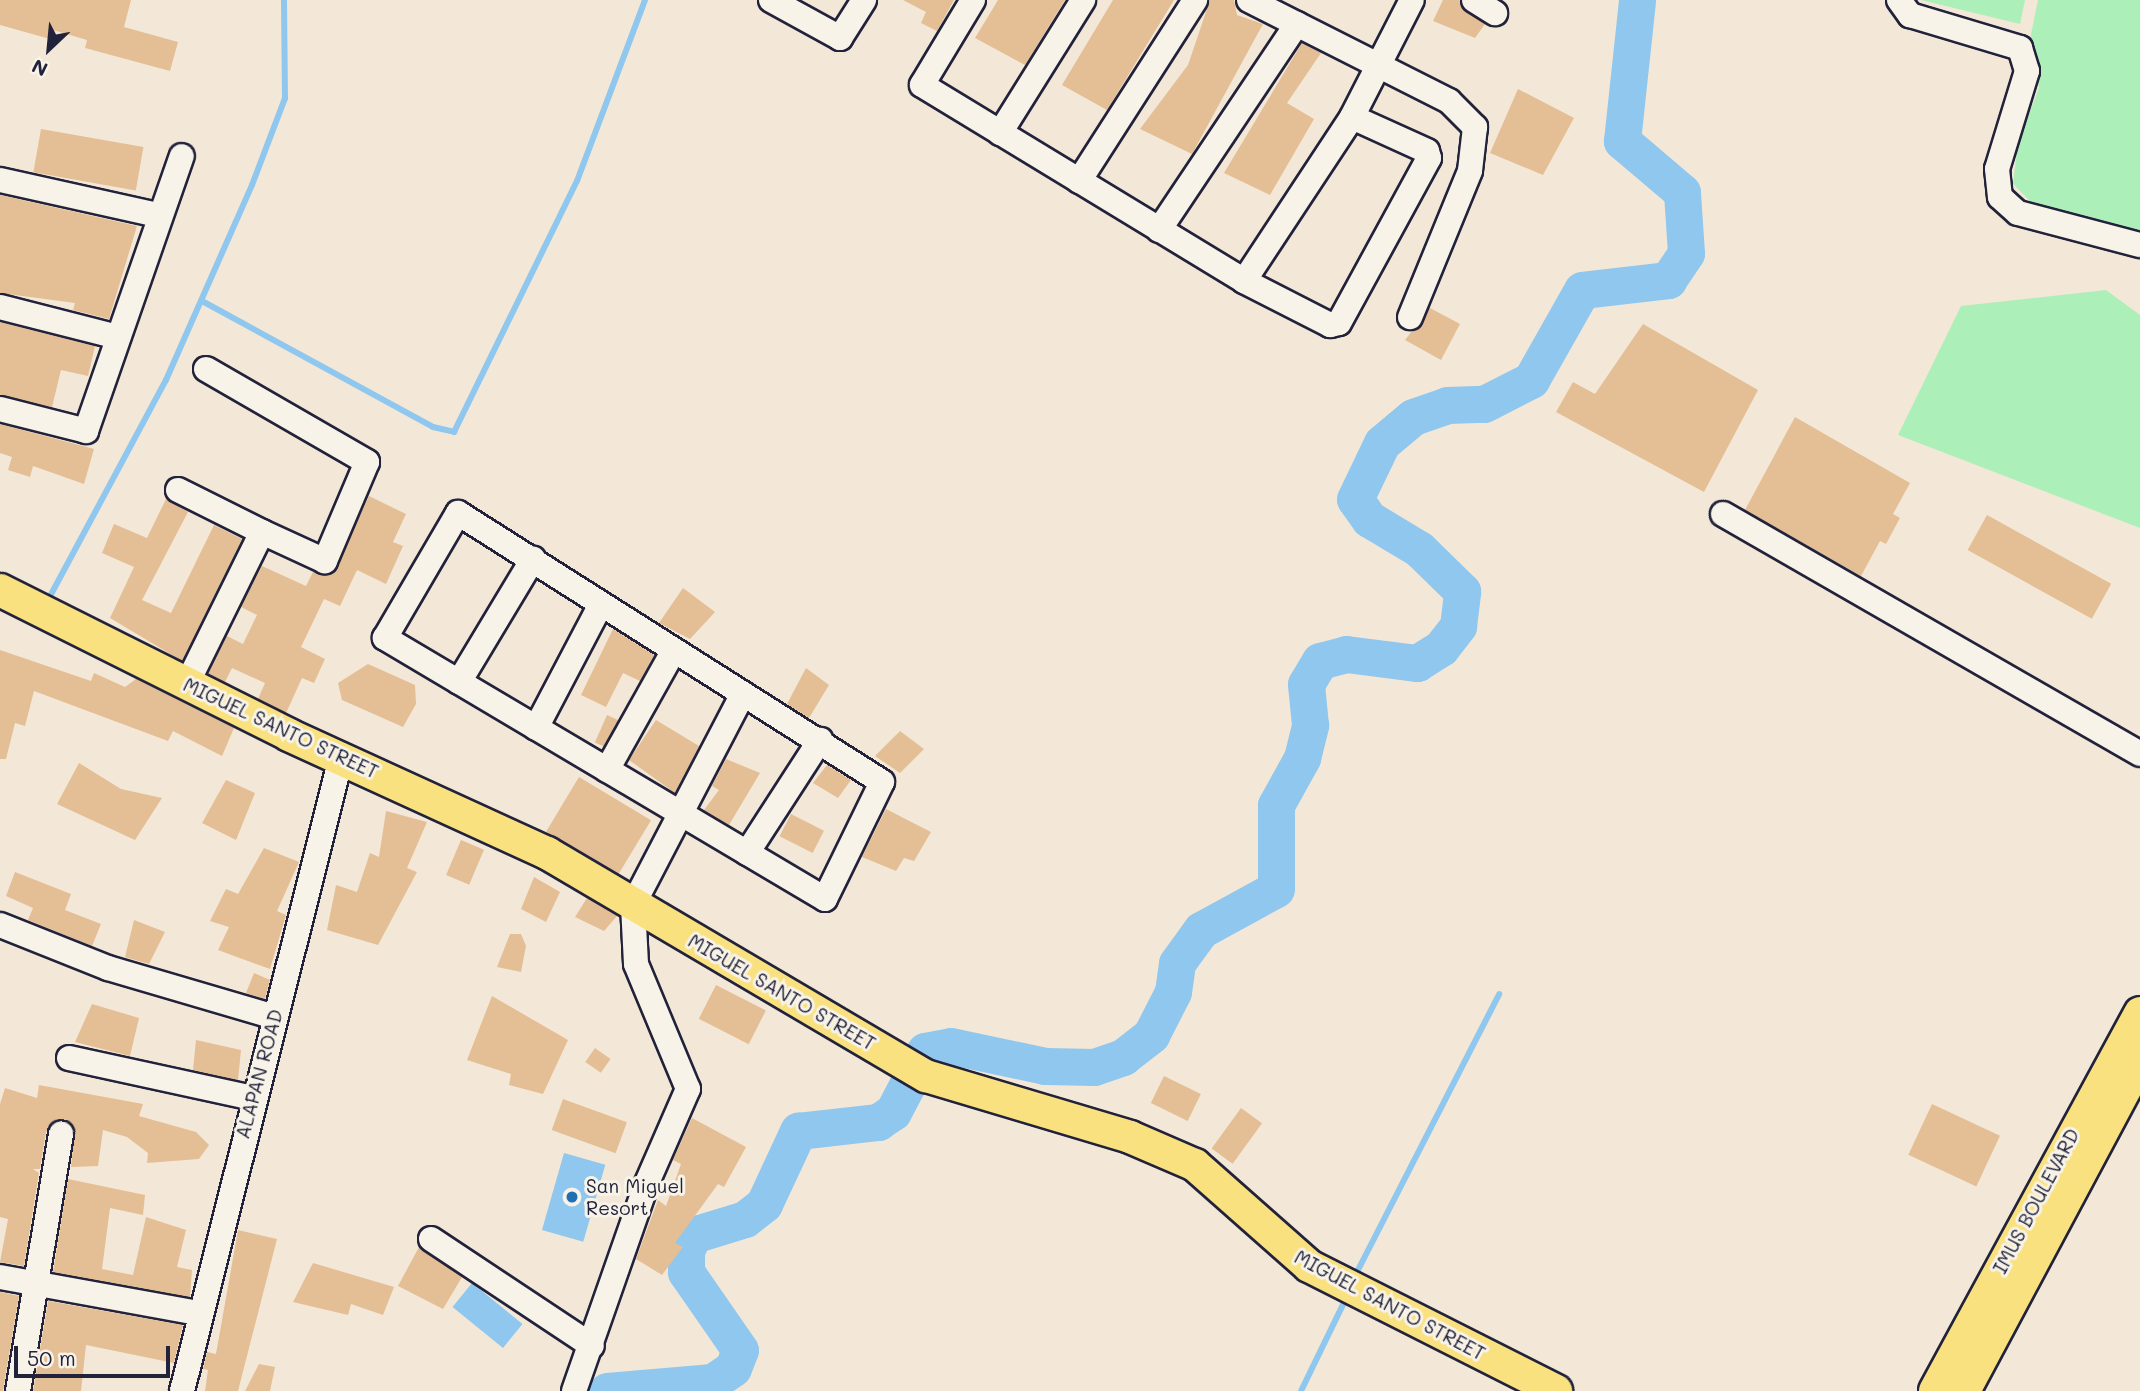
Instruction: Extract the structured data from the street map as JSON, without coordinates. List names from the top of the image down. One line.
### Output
{"streets":{"main road":["MIGUEL SANTO STREET","IMUS BOULEVARD"],"street":["ALAPAN ROAD"]},"crossings":[["MIGUEL SANTO STREET","ALAPAN ROAD"]],"places":["San Miguel Resort"],"scale_bar":"50 m","north":"bottom left"}
